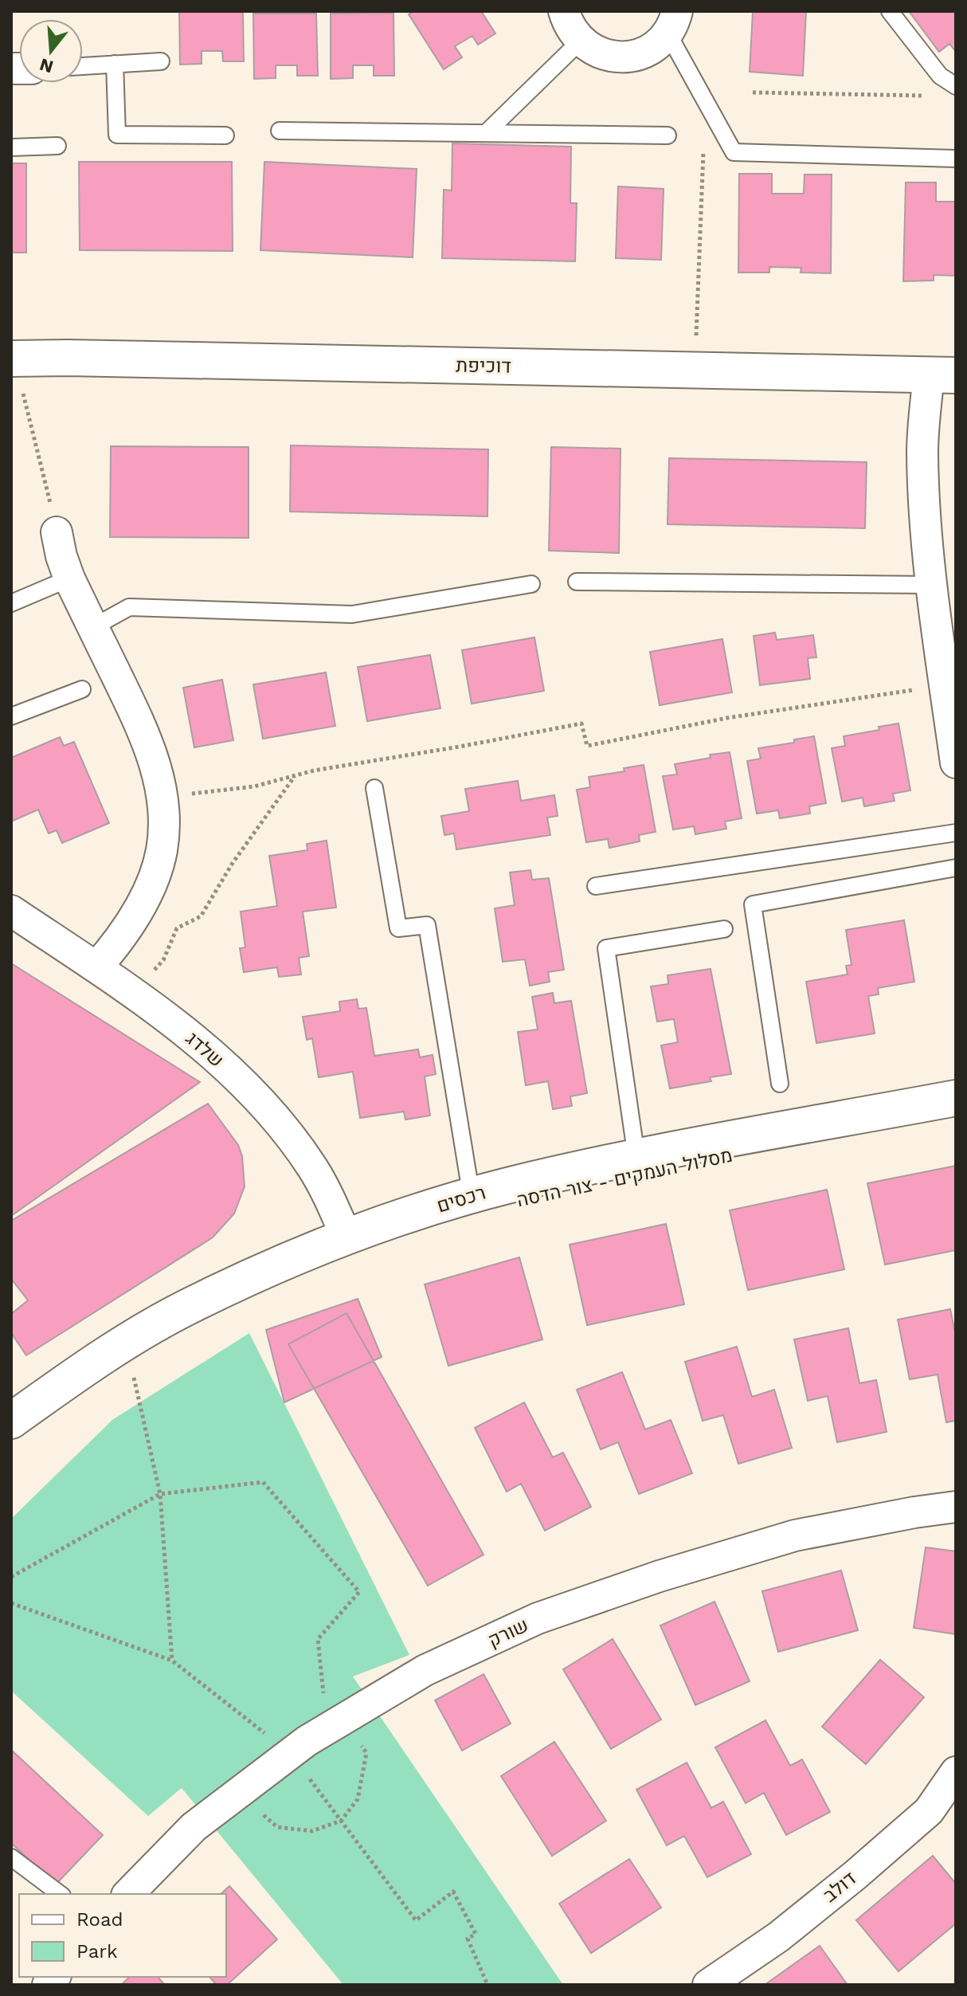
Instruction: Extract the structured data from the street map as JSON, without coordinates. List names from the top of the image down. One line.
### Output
{"streets":{"street":["דוכיפת","שלדג","רכסים","שורק","דולב"]},"crossings":[["שלדג","רכסים"]],"legend":["Road","Park"],"north":"bottom"}
